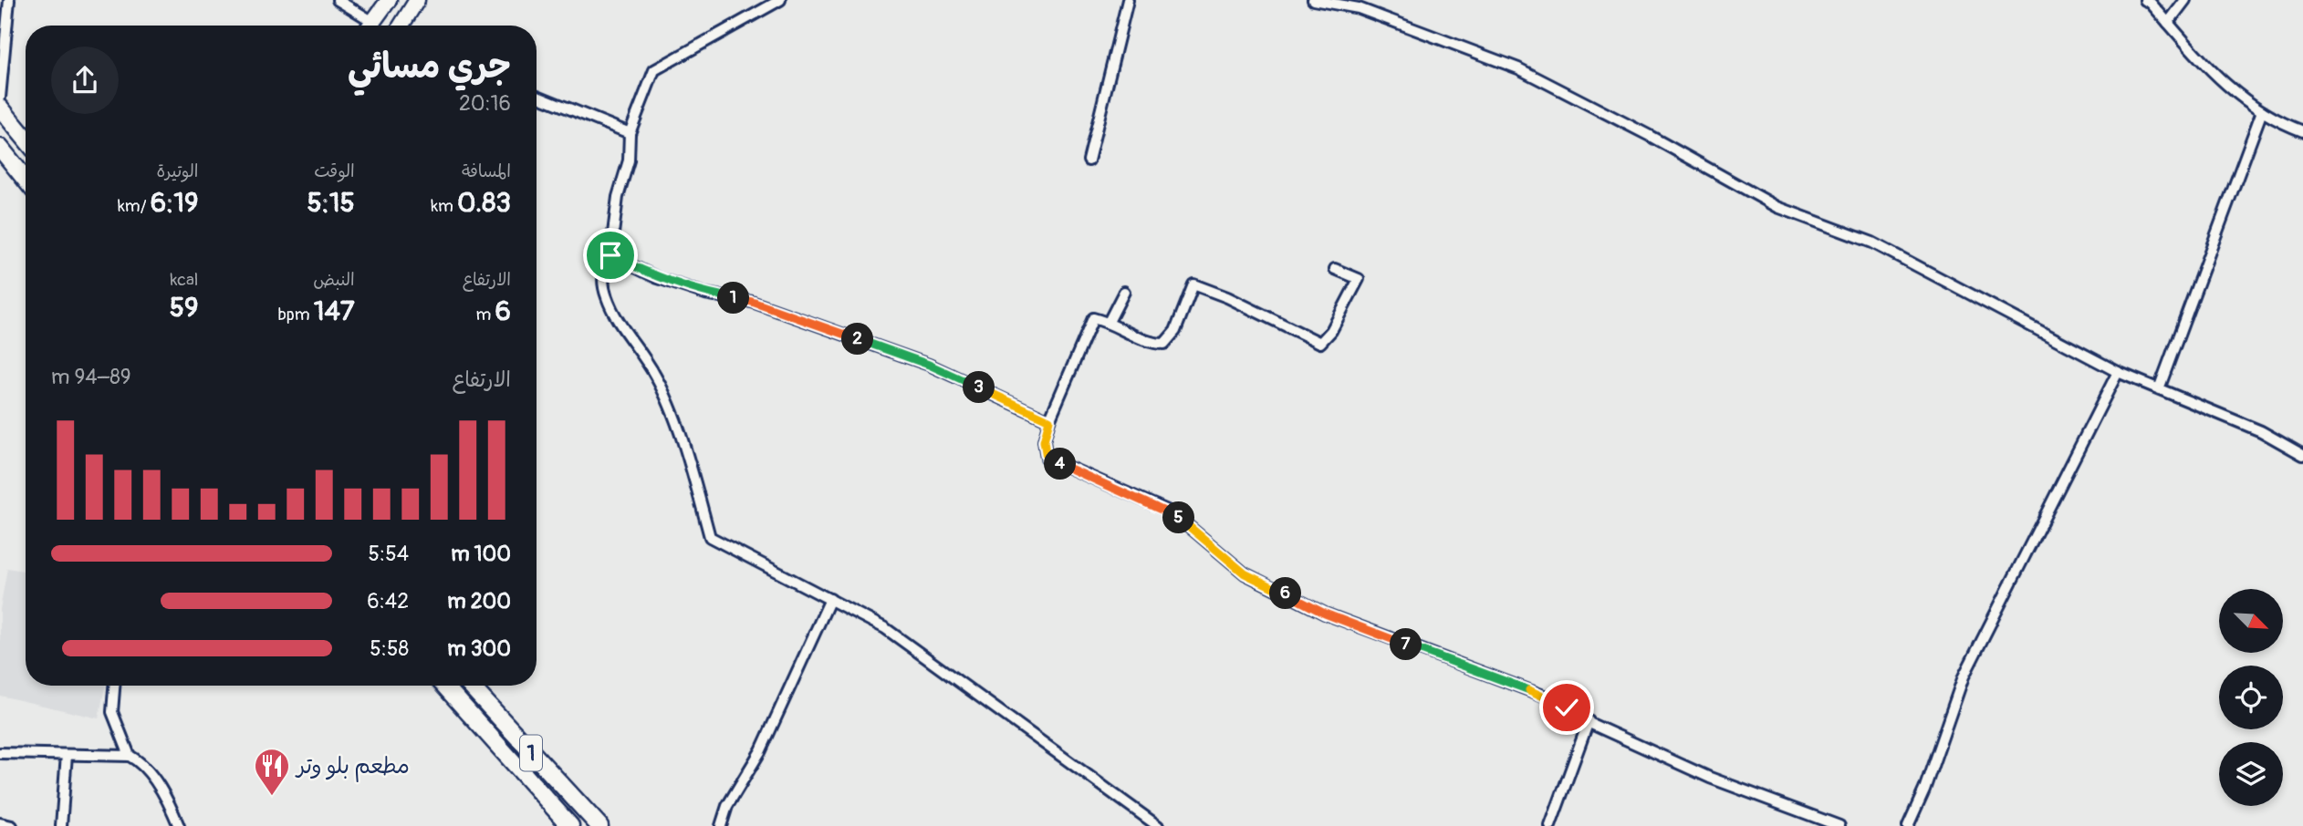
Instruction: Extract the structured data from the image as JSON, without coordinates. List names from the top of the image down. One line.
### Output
{"streets":{"main road":["1"]},"places":{"restaurant":["مطعم بلو وتر"]},"north":"bottom right","page":{"heading":["جري مسائي","20:16"],"stats":[["المسافة","0.83 km"],["الوقت","5:15"],["الوتيرة","6:19 /km"],["الارتفاع","6 m"],["النبض","147 bpm"],["kcal","59"]],"pins":["1","2","3","4","5","6","7"],"chart":["الارتفاع","89–94 m"],"list":[{"name":"100 m","note":"5:54"},{"name":"200 m","note":"6:42"},{"name":"300 m","note":"5:58"}]}}
